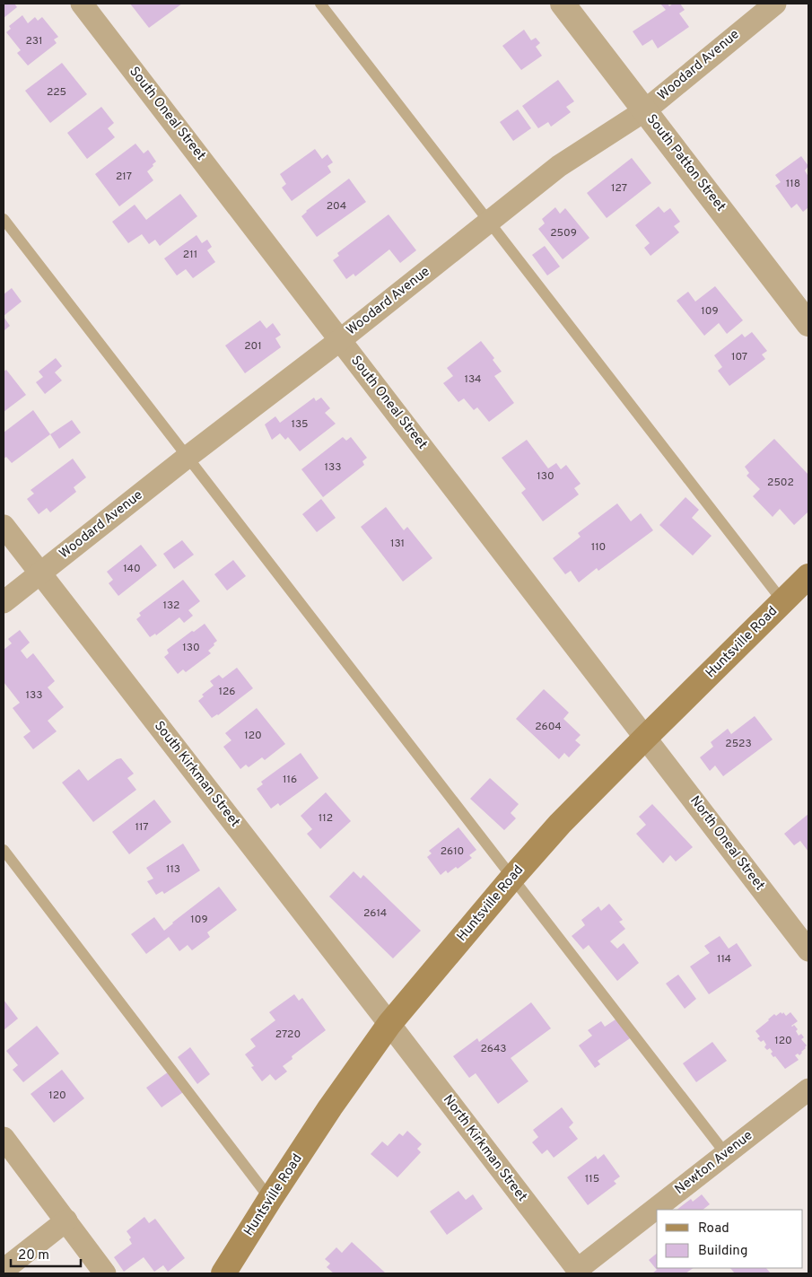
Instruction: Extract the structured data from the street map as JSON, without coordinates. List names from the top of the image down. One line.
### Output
{"streets":{"main road":["Huntsville Road"],"street":["Woodard Avenue","South Oneal Street","South Patton Street","South Kirkman Street","North Oneal Street","North Kirkman Street","Newton Avenue"]},"crossings":[["Woodard Avenue","South Oneal Street"],["Woodard Avenue","South Patton Street"],["Woodard Avenue","South Kirkman Street"],["South Oneal Street","Huntsville Road"],["South Oneal Street","North Oneal Street"],["Huntsville Road","South Kirkman Street"],["Huntsville Road","North Oneal Street"],["Huntsville Road","North Kirkman Street"],["South Kirkman Street","North Kirkman Street"],["North Kirkman Street","Newton Avenue"]],"house_numbers":["231","225","217","118","127","204","2509","211","109","201","107","134","135","133","130","2502","131","110","140","132","130","126","133","2604","120","2523","116","112","117","2610","113","2614","109","114","2720","120","2643","120","115"],"legend":["Road","Building"],"scale_bar":"20 m"}
